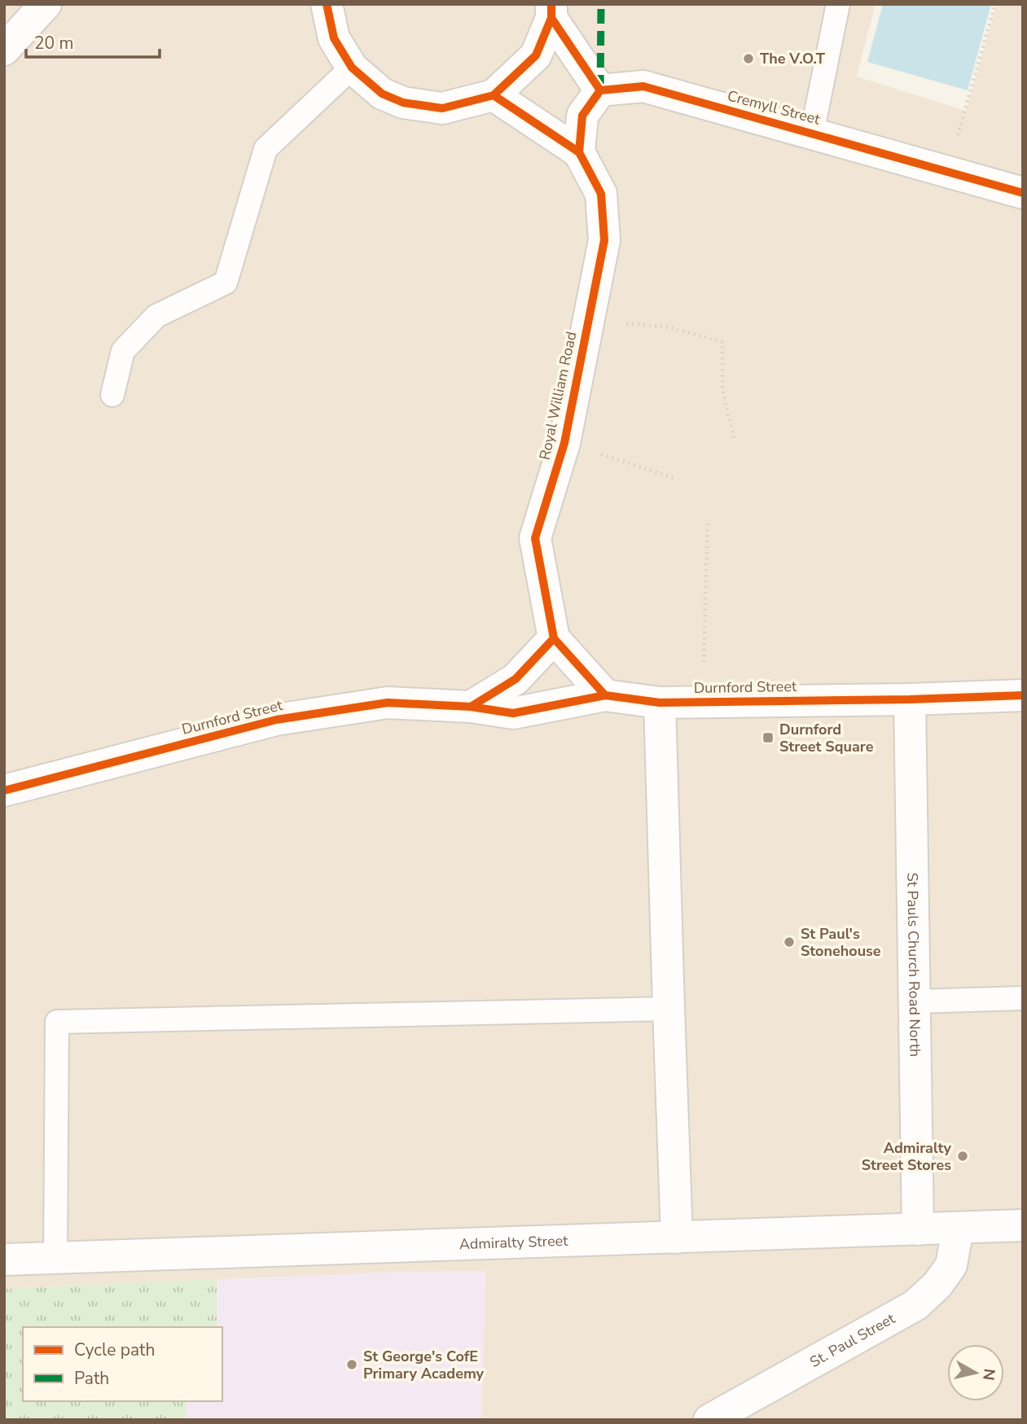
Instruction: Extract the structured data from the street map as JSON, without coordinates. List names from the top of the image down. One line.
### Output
{"streets":{"street":["Cremyll Street","Royal William Road","Durnford Street","St Pauls Church Road North","Admiralty Street","St. Paul Street"]},"crossings":[["Durnford Street","St Pauls Church Road North"],["St Pauls Church Road North","Admiralty Street"],["Admiralty Street","St. Paul Street"]],"places":{"other":["The V.O.T","St Paul's Stonehouse","Admiralty Street Stores","St George's CofE Primary Academy"],"transit":["Durnford Street Square"]},"legend":["Cycle path","Path"],"scale_bar":"20 m","north":"right"}
